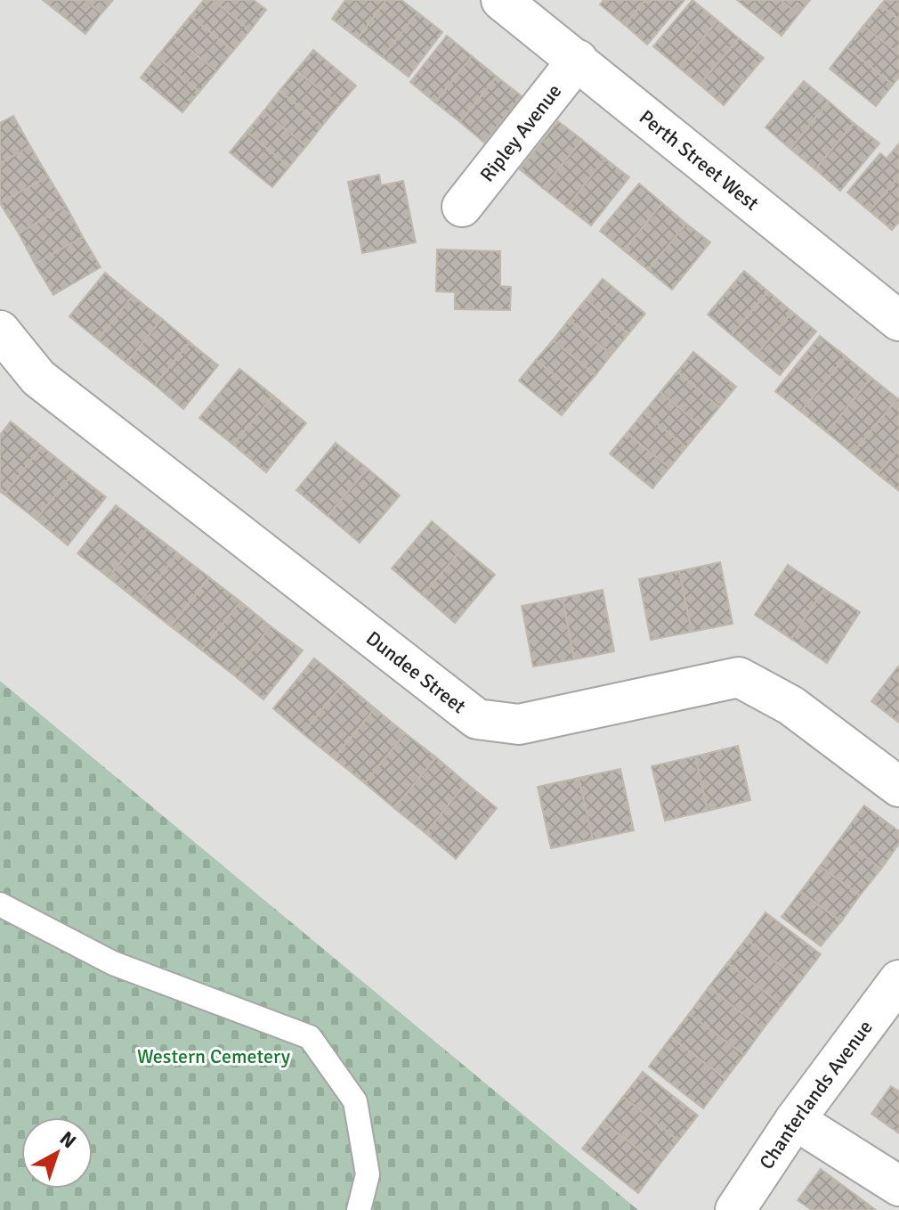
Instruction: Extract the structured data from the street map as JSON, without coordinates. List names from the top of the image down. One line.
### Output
{"streets":{"street":["Ripley Avenue","Perth Street West","Dundee Street","Chanterlands Avenue"]},"crossings":[["Ripley Avenue","Perth Street West"]],"parks":["Western Cemetery"],"north":"top right"}
